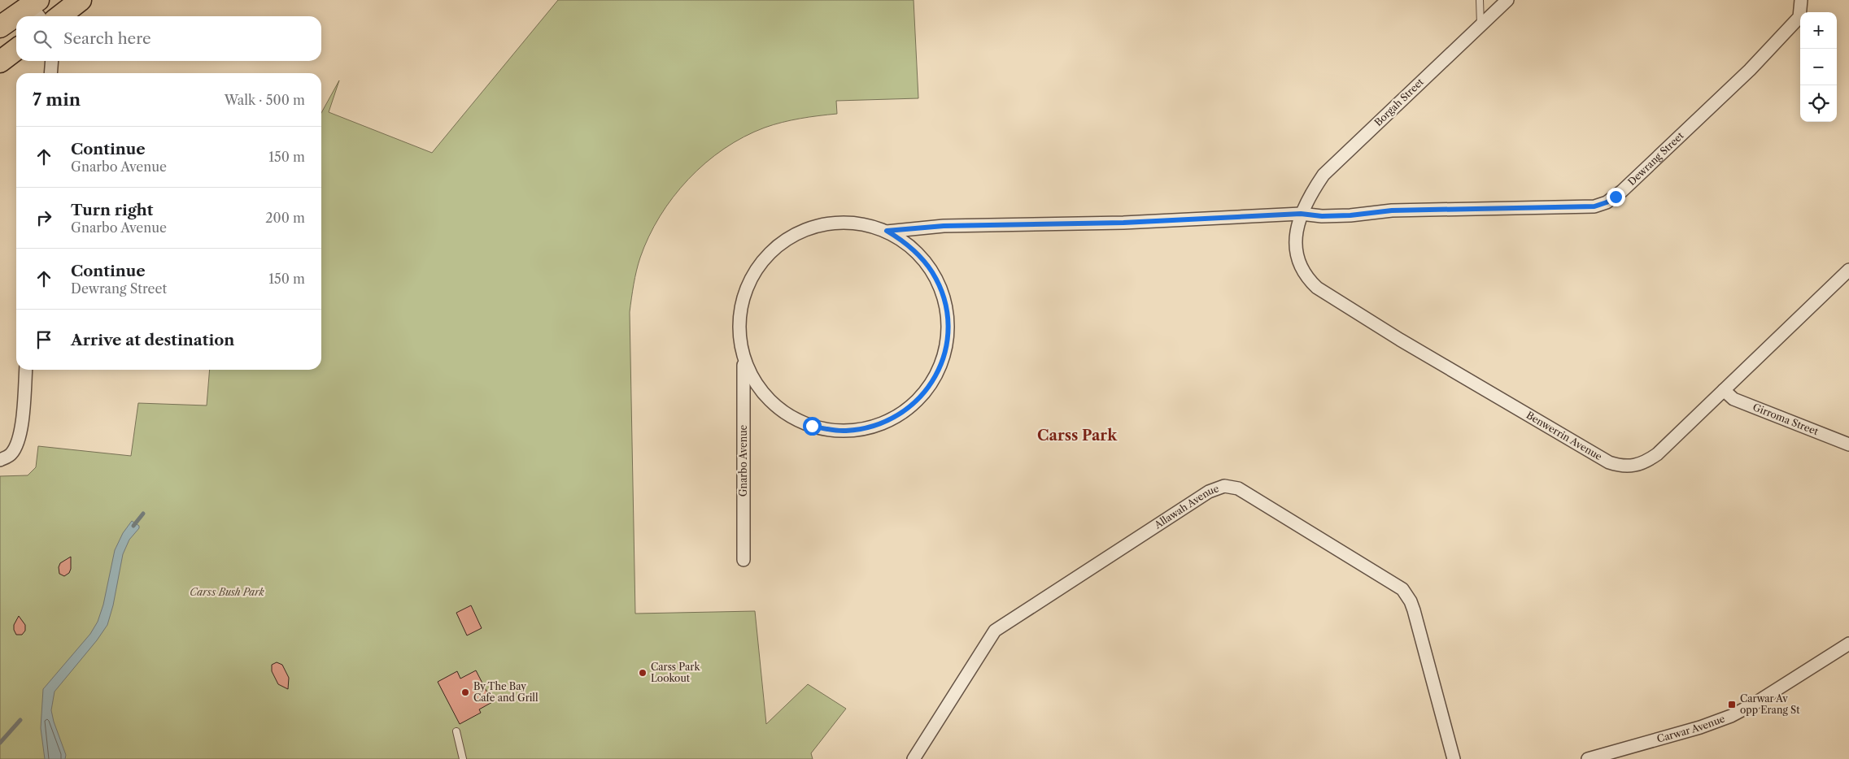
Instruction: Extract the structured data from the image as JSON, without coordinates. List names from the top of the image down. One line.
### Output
{"streets":{"street":["Borgah Street","Dewrang Street","Girroma Street","Benwerrin Avenue","Gnarbo Avenue","Allawah Avenue","Carwar Avenue"]},"crossings":[["Borgah Street","Dewrang Street"],["Borgah Street","Benwerrin Avenue"],["Borgah Street","Gnarbo Avenue"],["Dewrang Street","Benwerrin Avenue"],["Dewrang Street","Gnarbo Avenue"],["Girroma Street","Benwerrin Avenue"],["Benwerrin Avenue","Gnarbo Avenue"]],"districts":["Carss Park"],"parks":["Carss Bush Park"],"places":{"other":["Carss Park Lookout","By The Bay Cafe and Grill"],"transit":["Carwar Av opp Erang St"]},"page":{"map_buttons":["+","−"],"search":"Search here","heading":["7 min","Walk · 500 m"],"list":[["Continue","Gnarbo Avenue","150 m"],["Turn right","Gnarbo Avenue","200 m"],["Continue","Dewrang Street","150 m"],"Arrive at destination"]}}
